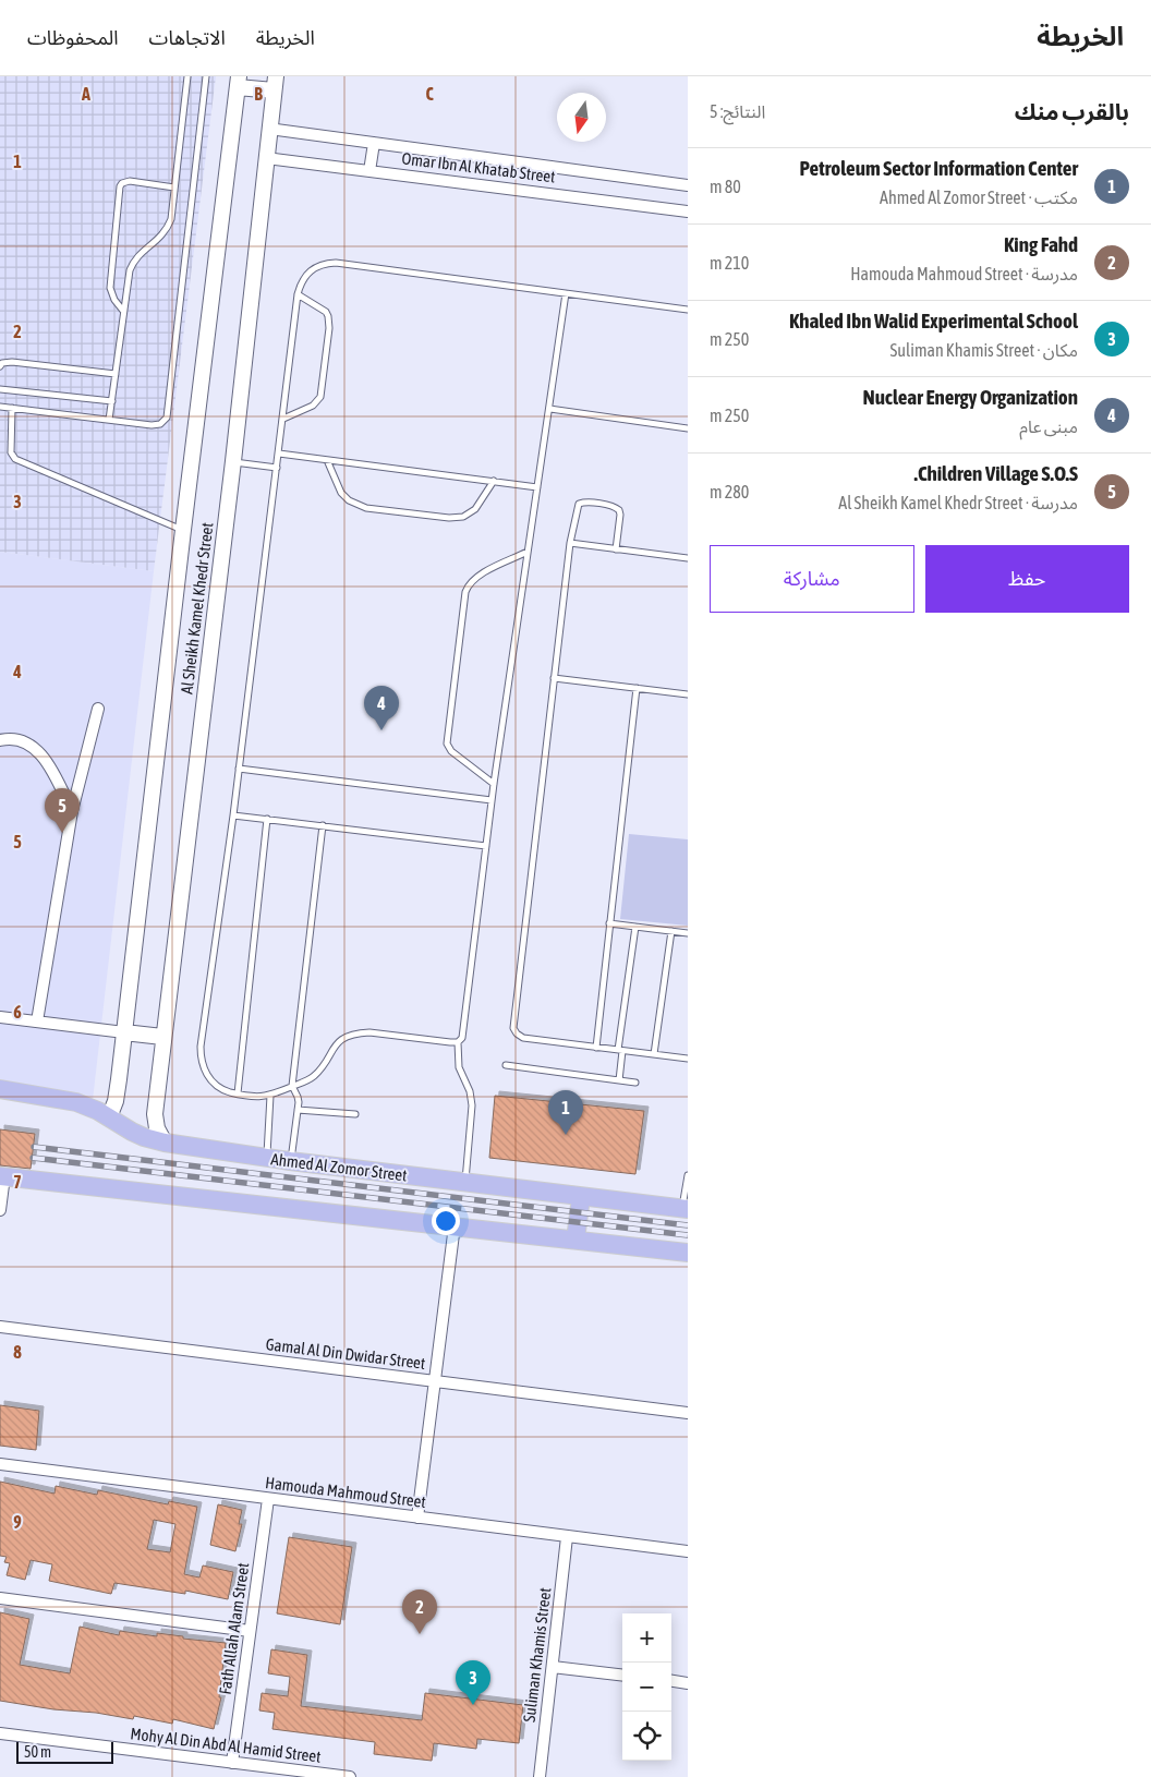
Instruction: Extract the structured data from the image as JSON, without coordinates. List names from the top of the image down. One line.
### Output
{"streets":{"main road":["Al Sheikh Kamel Khedr Street","Ahmed Al Zomor Street"],"street":["Omar Ibn Al Khatab Street","Gamal Al Din Dwidar Street","Hamouda Mahmoud Street","Fath Allah Alam Street","Suliman Khamis Street","Mohy Al Din Abd Al Hamid Street"]},"crossings":[["Omar Ibn Al Khatab Street","Al Sheikh Kamel Khedr Street"],["Al Sheikh Kamel Khedr Street","Ahmed Al Zomor Street"],["Hamouda Mahmoud Street","Fath Allah Alam Street"],["Hamouda Mahmoud Street","Suliman Khamis Street"],["Fath Allah Alam Street","Mohy Al Din Abd Al Hamid Street"]],"scale_bar":"50 m","north":"bottom","page":{"header":"الخريطة","nav":["الخريطة","الاتجاهات","المحفوظات"],"heading":["بالقرب منك","النتائج: 5"],"list":[{"mark":"1","name":"Petroleum Sector Information Center","note":"مكتب · Ahmed Al Zomor Street","value":"80 m"},{"mark":"2","name":"King Fahd","note":"مدرسة · Hamouda Mahmoud Street","value":"210 m"},{"mark":"3","name":"Khaled Ibn Walid Experimental School","note":"مكان · Suliman Khamis Street","value":"250 m"},{"mark":"4","name":"Nuclear Energy Organization","note":"مبنى عام","value":"250 m"},{"mark":"5","name":"Children Village S.O.S.","note":"مدرسة · Al Sheikh Kamel Khedr Street","value":"280 m"}],"buttons":["حفظ","مشاركة"],"pins":["4","5","1","2","3"],"map_buttons":["+","−"],"scale":"50 m"},"grid":{"columns":["A","B","C"],"rows":["1","2","3","4","5","6","7","8","9"]}}
